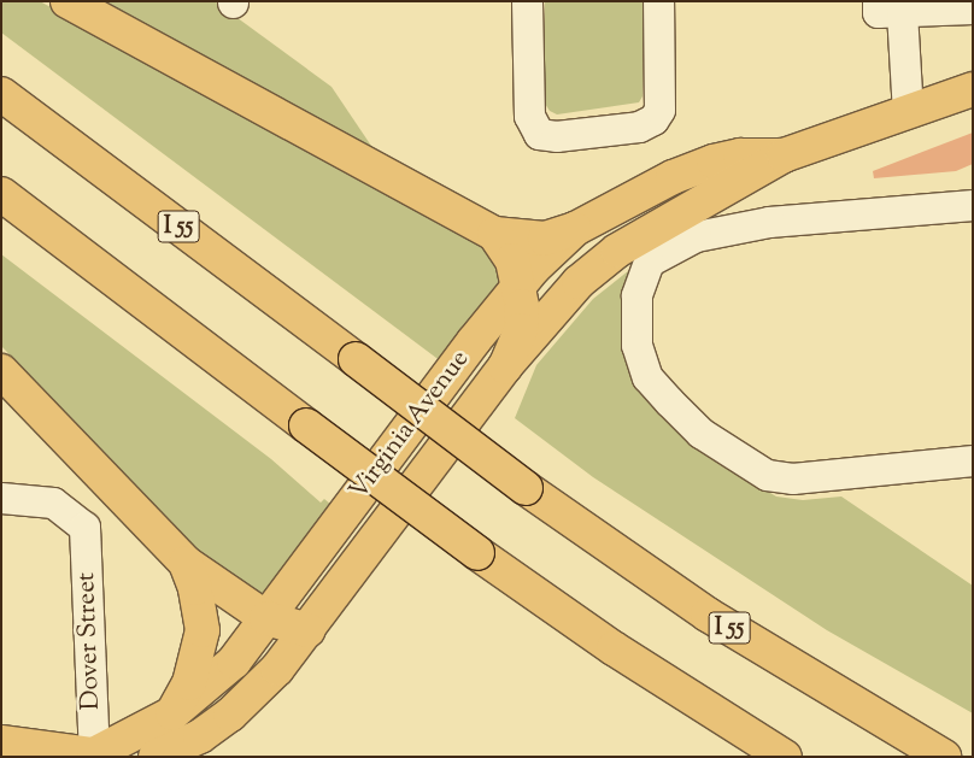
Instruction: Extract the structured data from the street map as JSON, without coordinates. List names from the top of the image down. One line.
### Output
{"streets":{"main road":["I 55","Virginia Avenue"],"street":["Dover Street"]},"crossings":[["Virginia Avenue","Dover Street"]]}
